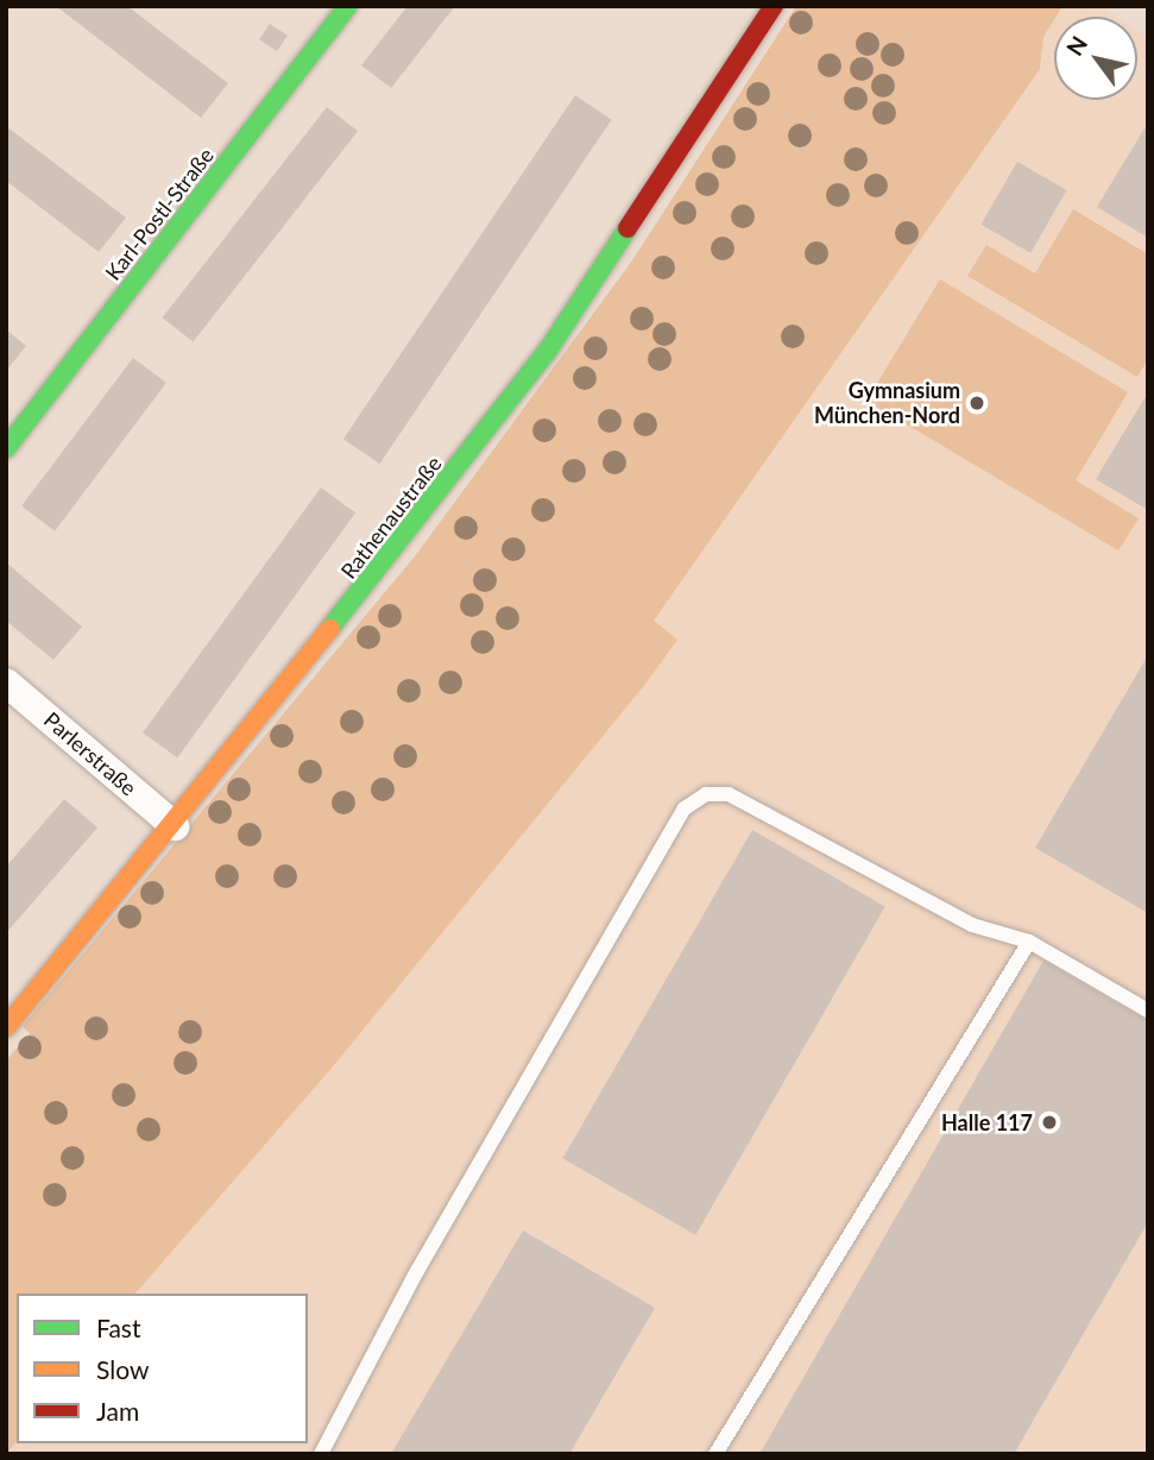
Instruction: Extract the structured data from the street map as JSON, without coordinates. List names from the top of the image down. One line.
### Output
{"streets":{"street":["Karl-Postl-Straße","Rathenaustraße","Parlerstraße"]},"crossings":[["Rathenaustraße","Parlerstraße"]],"places":["Gymnasium München-Nord","Halle 117"],"legend":["Fast","Slow","Jam"],"north":"top left"}
